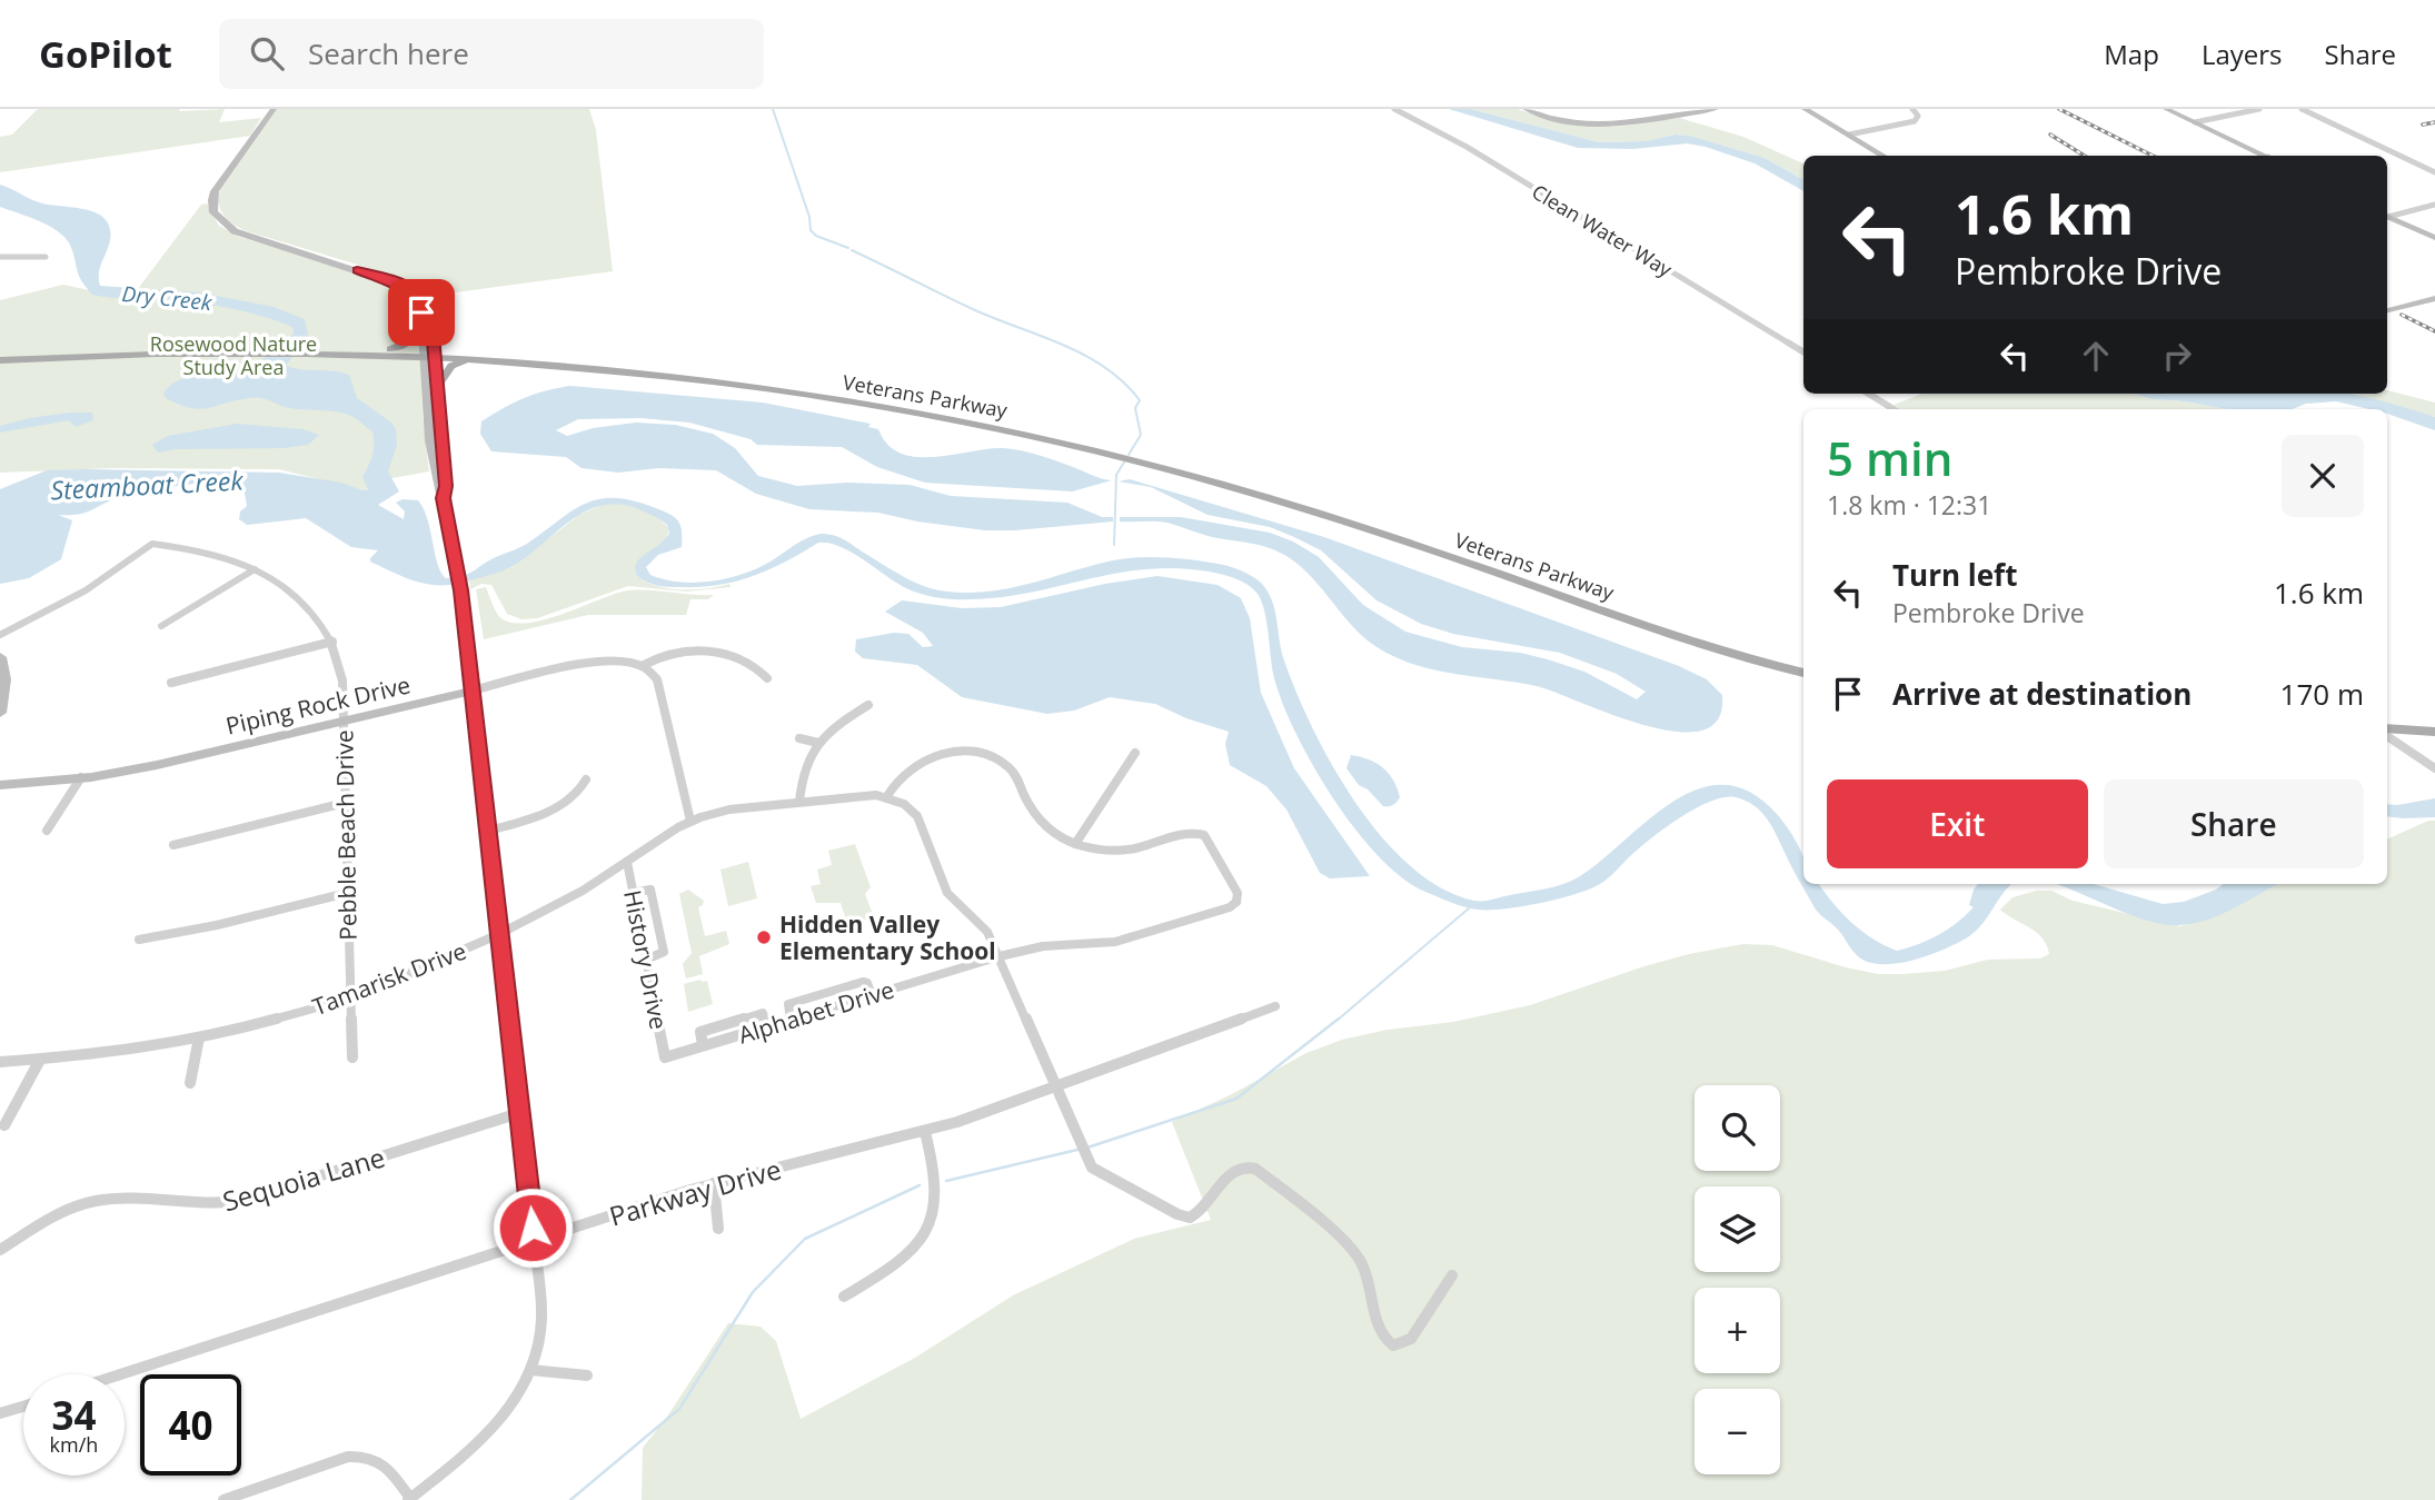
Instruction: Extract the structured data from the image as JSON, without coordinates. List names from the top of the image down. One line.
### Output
{"streets":{"main road":["Veterans Parkway"],"street":["Clean Water Way","Piping Rock Drive","Pebble Beach Drive","History Drive","Tamarisk Drive","Alphabet Drive","Sequoia Lane","Parkway Drive"]},"crossings":[["Piping Rock Drive","Pebble Beach Drive"],["Pebble Beach Drive","Tamarisk Drive"],["History Drive","Tamarisk Drive"],["History Drive","Alphabet Drive"]],"water":["Dry Creek","Steamboat Creek"],"parks":["Rosewood Nature Study Area"],"places":["Hidden Valley Elementary School"],"page":{"header":"GoPilot","search":"Search here","nav":["Map","Layers","Share"],"turn":["1.6 km","Pembroke Drive"],"heading":["5 min","1.8 km · 12:31"],"list":[{"name":"Turn left","note":"Pembroke Drive","value":"1.6 km"},{"name":"Arrive at destination","value":"170 m"}],"buttons":["Exit","Share"],"map_buttons":["+","−"],"speed":"34 km/h","limit":"40"}}
